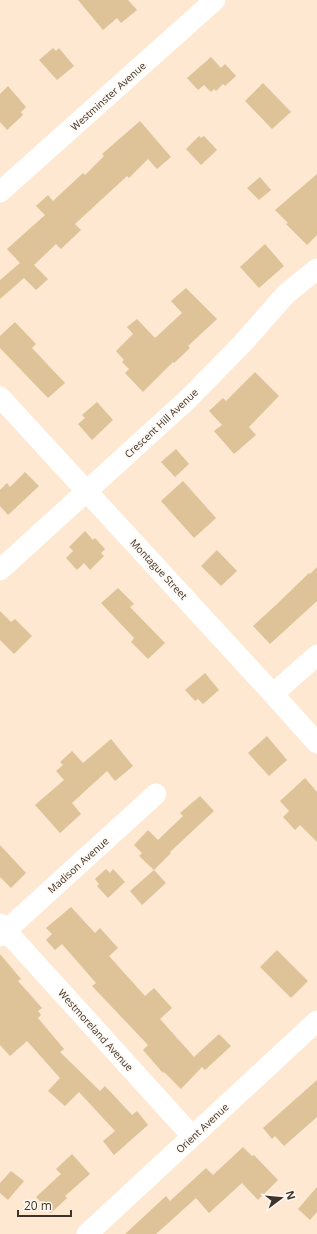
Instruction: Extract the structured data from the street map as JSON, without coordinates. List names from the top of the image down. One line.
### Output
{"streets":{"street":["Westminster Avenue","Crescent Hill Avenue","Montague Street","Madison Avenue","Westmoreland Avenue","Orient Avenue"]},"crossings":[["Crescent Hill Avenue","Montague Street"],["Madison Avenue","Westmoreland Avenue"],["Westmoreland Avenue","Orient Avenue"]],"scale_bar":"20 m","north":"right"}
